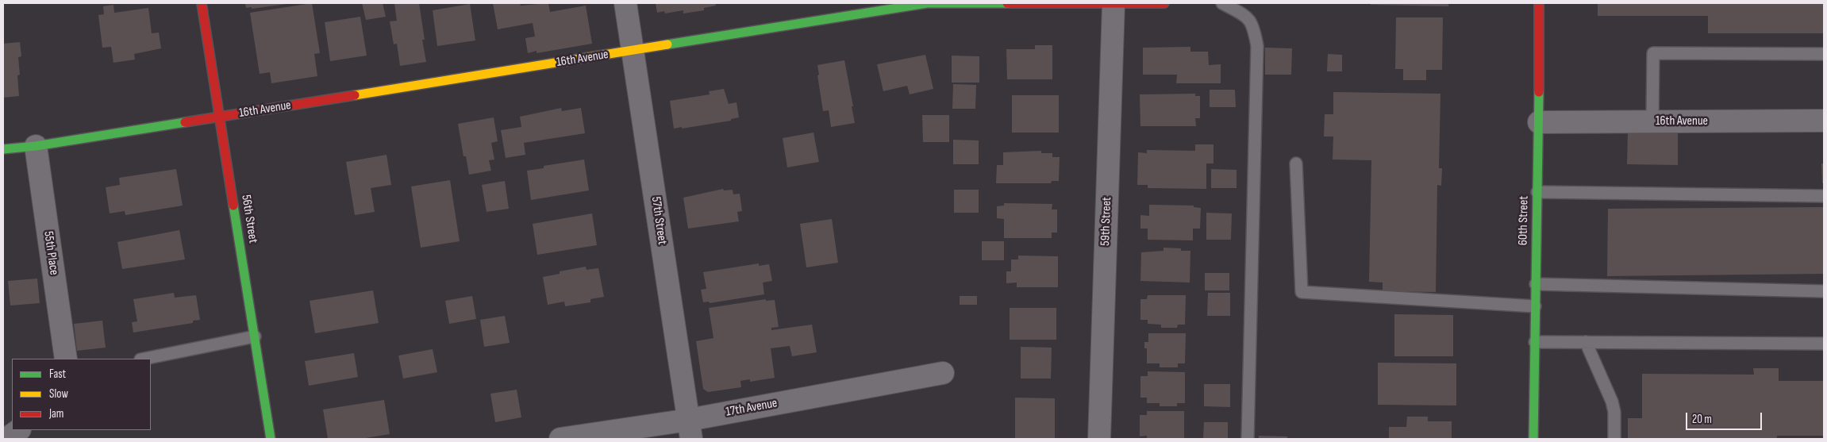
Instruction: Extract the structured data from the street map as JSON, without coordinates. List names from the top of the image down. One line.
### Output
{"streets":{"street":["16th Avenue","56th Street","57th Street","60th Street","59th Street","55th Place","17th Avenue"]},"crossings":[["16th Avenue","56th Street"],["16th Avenue","57th Street"],["16th Avenue","60th Street"],["16th Avenue","59th Street"],["16th Avenue","55th Place"],["57th Street","17th Avenue"]],"legend":["Fast","Slow","Jam"],"scale_bar":"20 m"}
